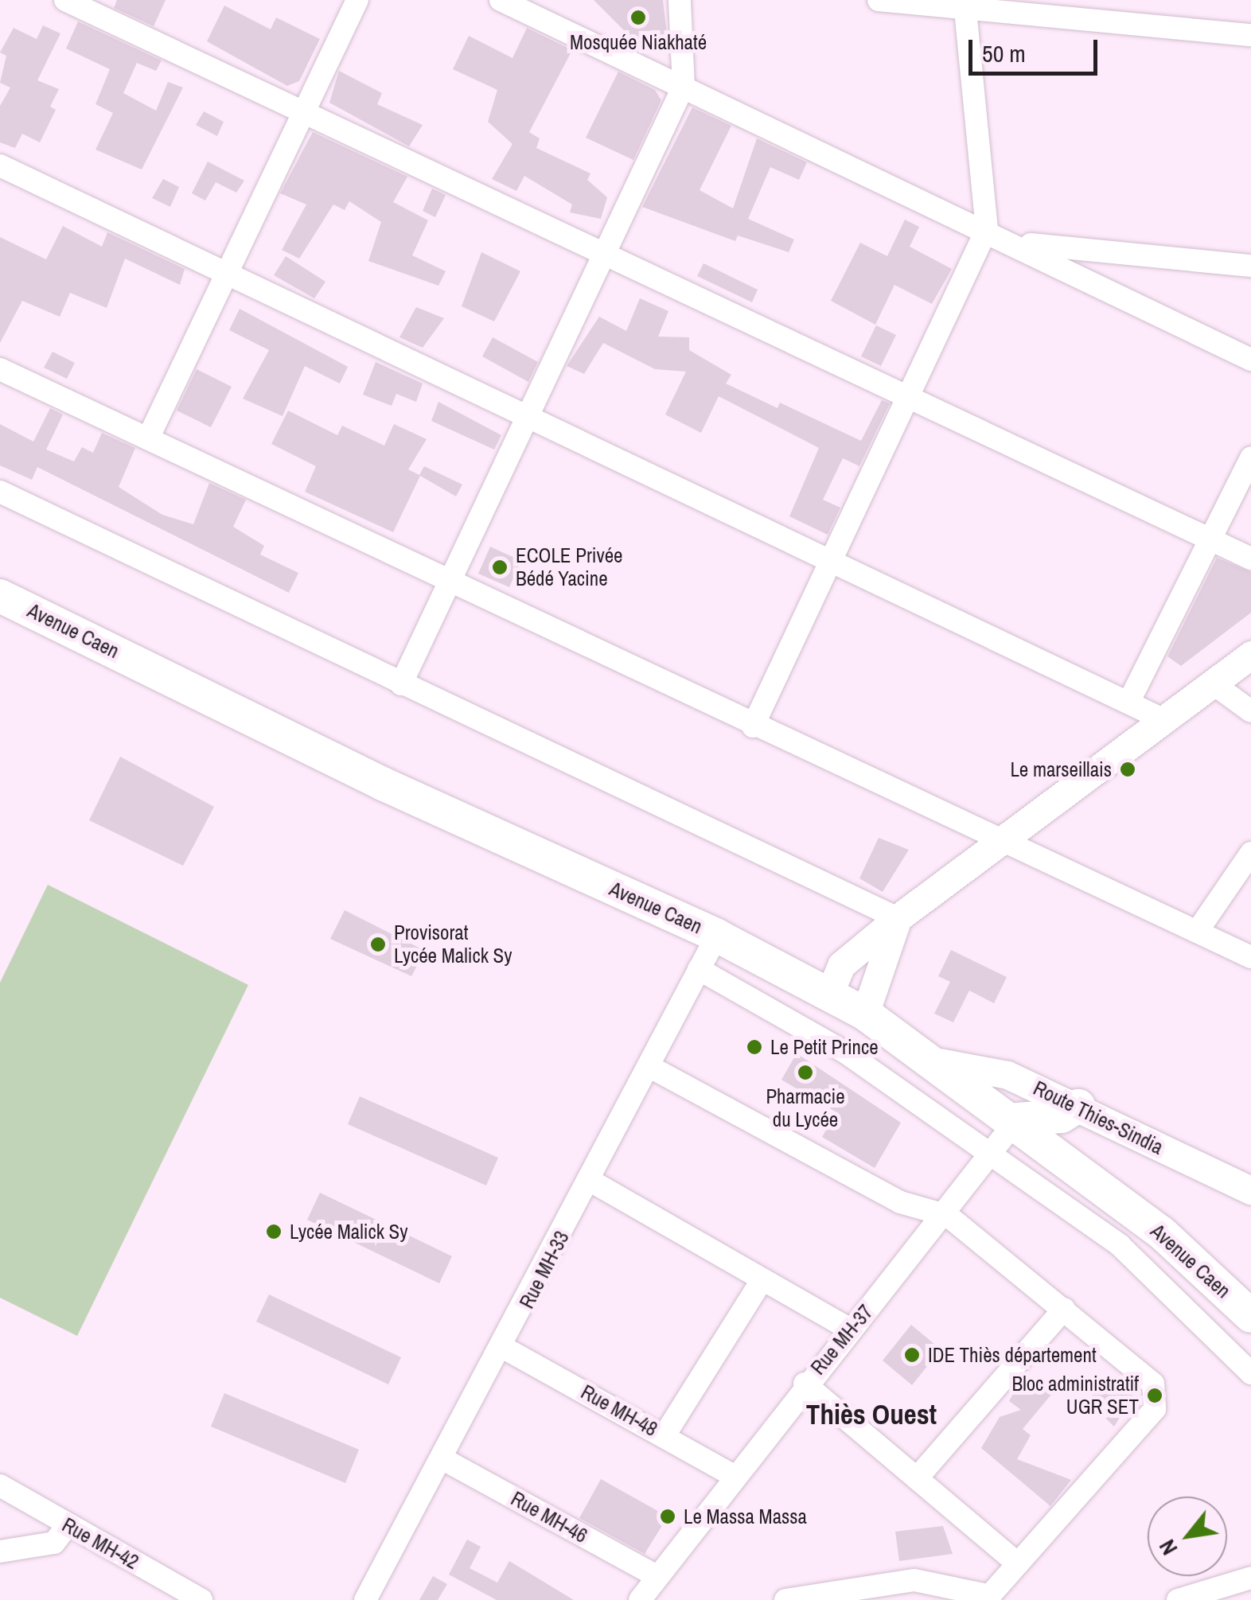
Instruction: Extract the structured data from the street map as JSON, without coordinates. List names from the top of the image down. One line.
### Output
{"streets":{"highway":["Avenue Caen"],"main road":["Route Thies-Sindia"],"street":["Rue MH-33","Rue MH-37","Rue MH-48","Rue MH-46","Rue MH-42"]},"crossings":[["Avenue Caen","Route Thies-Sindia"],["Avenue Caen","Rue MH-33"],["Avenue Caen","Rue MH-37"],["Rue MH-33","Rue MH-48"],["Rue MH-33","Rue MH-46"],["Rue MH-37","Rue MH-48"],["Rue MH-37","Rue MH-46"]],"districts":["Thiès Ouest"],"places":["Mosquée Niakhaté","ECOLE Privée Bédé Yacine","Le marseillais","Provisorat Lycée Malick Sy","Le Petit Prince","Pharmacie du Lycée","Lycée Malick Sy","IDE Thiès département","Bloc administratif UGR SET","Le Massa Massa"],"scale_bar":"50 m","north":"bottom left"}
